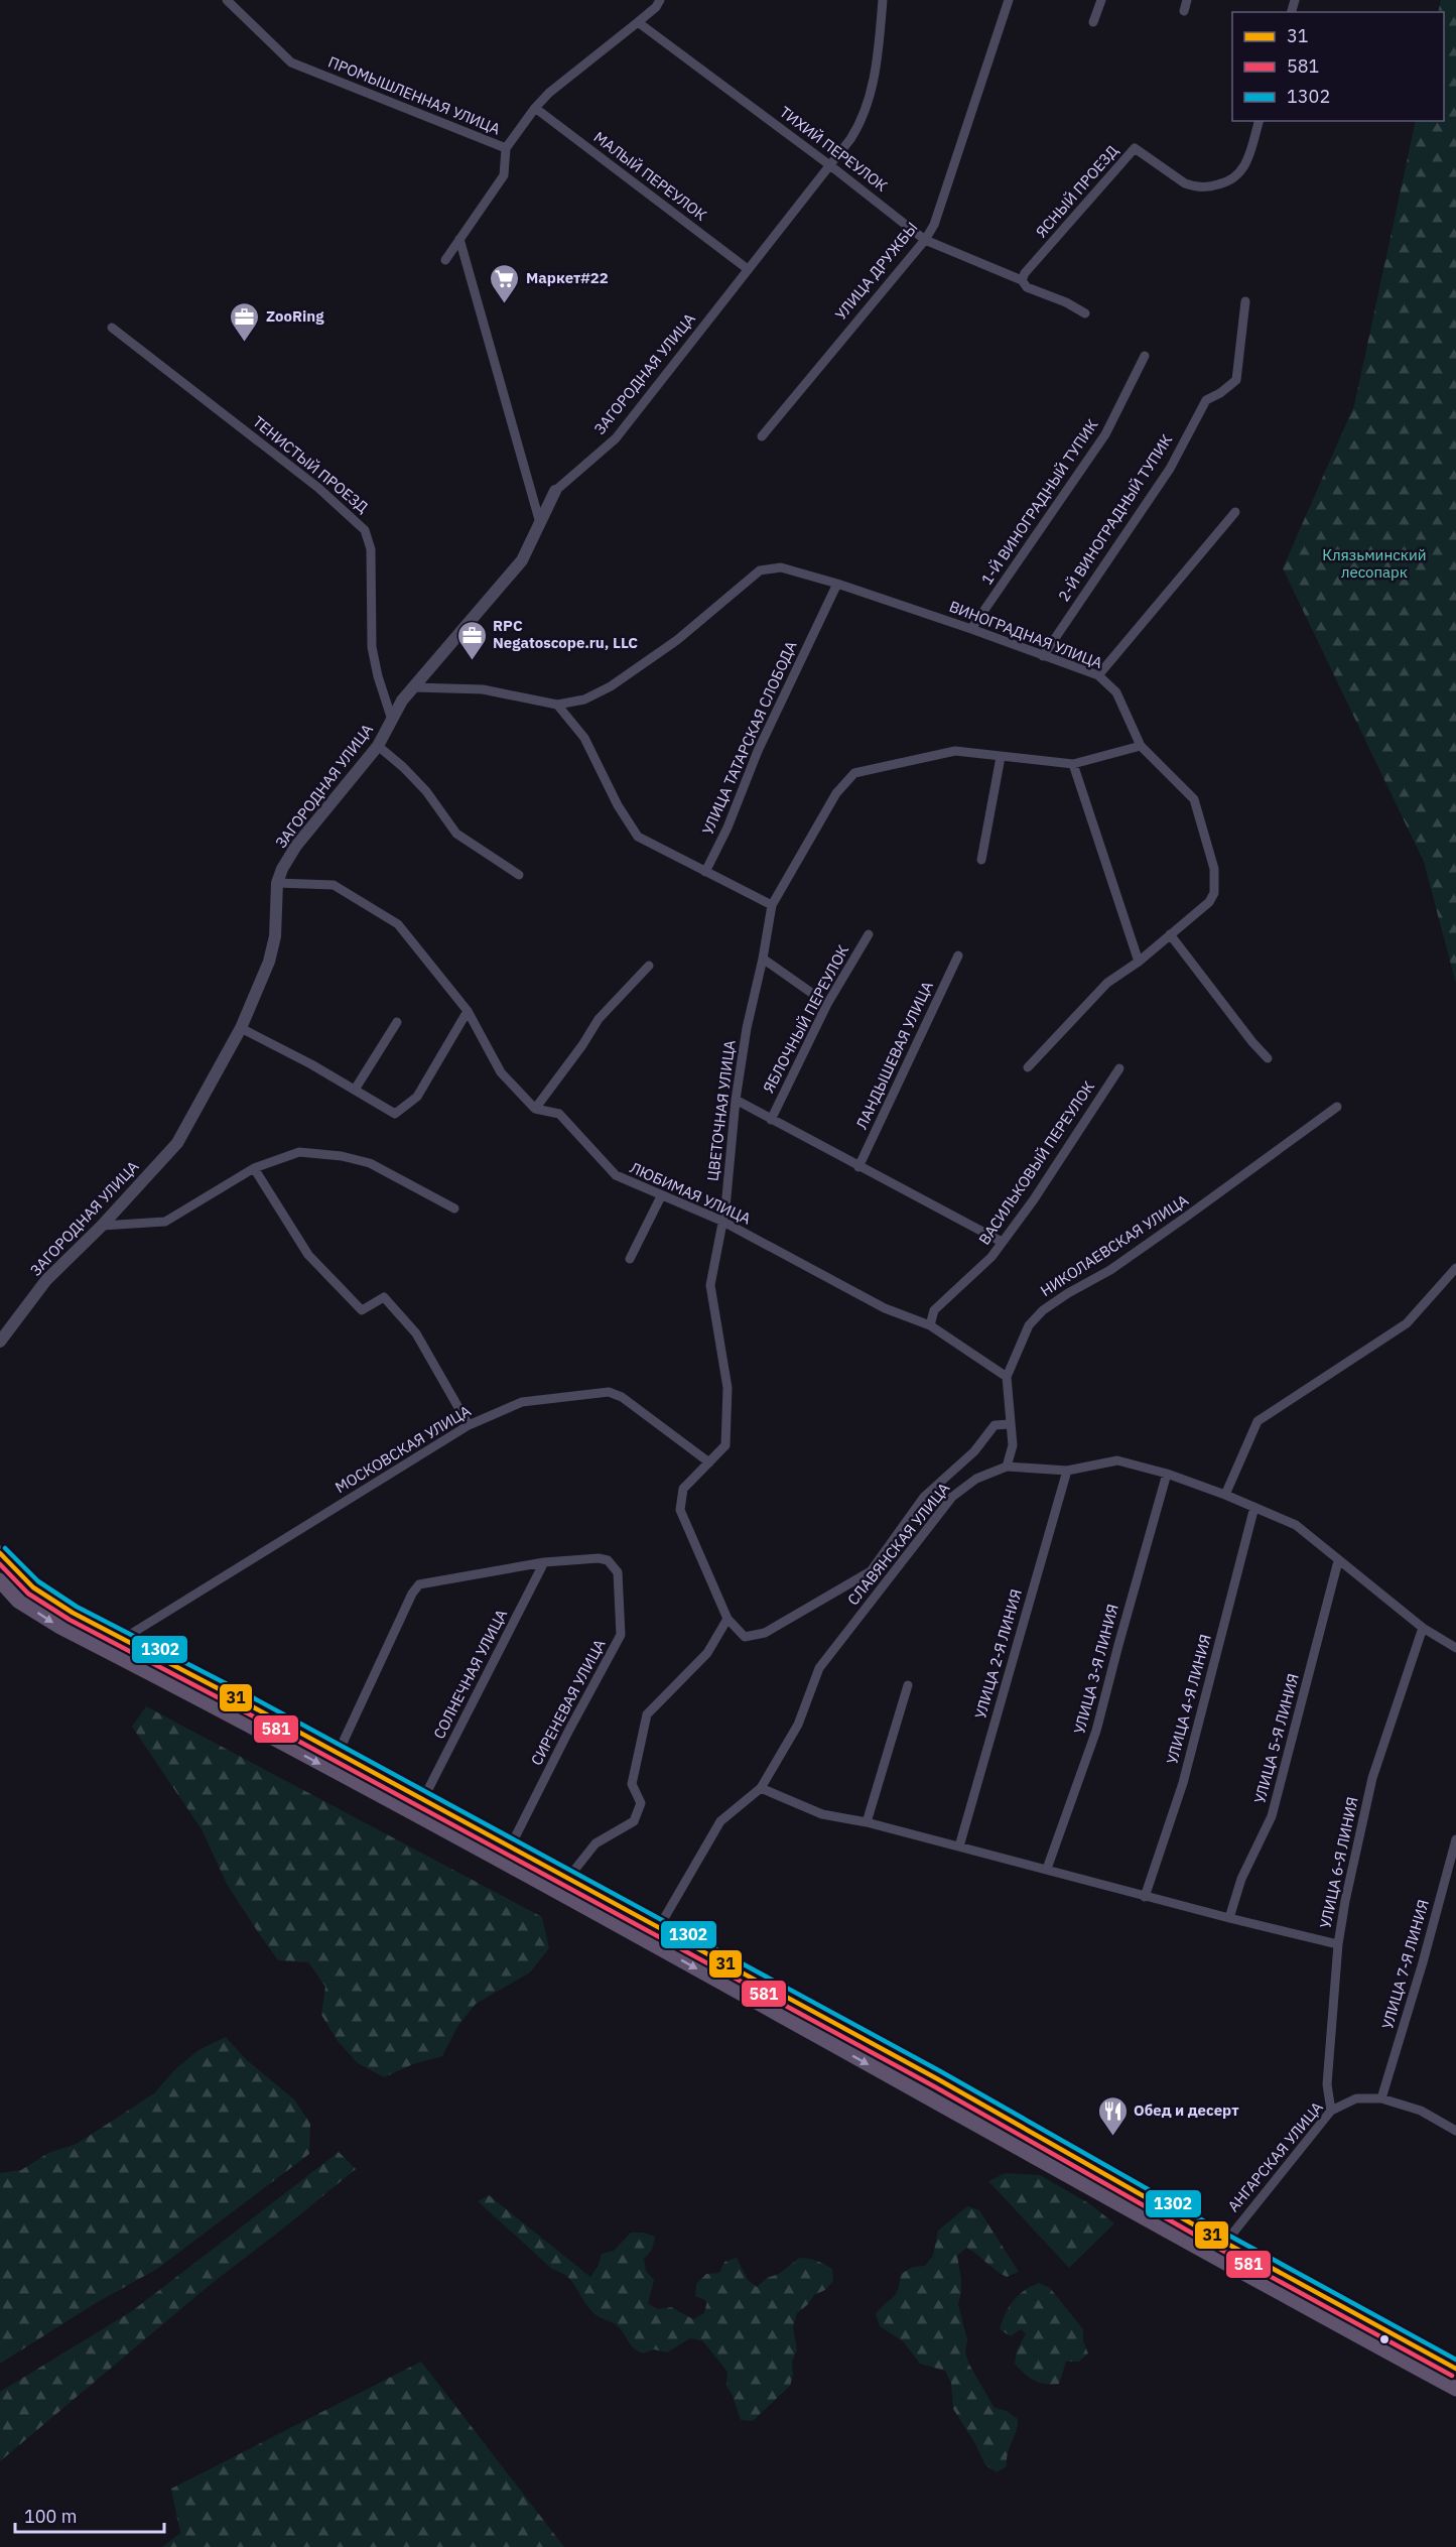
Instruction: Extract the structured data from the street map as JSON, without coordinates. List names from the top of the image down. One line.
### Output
{"streets":{"street":["ПРОМЫШЛЕННАЯ УЛИЦА","ТИХИЙ ПЕРЕУЛОК","МАЛЫЙ ПЕРЕУЛОК","ЯСНЫЙ ПРОЕЗД","УЛИЦА ДРУЖБЫ","ЗАГОРОДНАЯ УЛИЦА","ТЕНИСТЫЙ ПРОЕЗД","1-Й ВИНОГРАДНЫЙ ТУПИК","2-Й ВИНОГРАДНЫЙ ТУПИК","ВИНОГРАДНАЯ УЛИЦА","УЛИЦА ТАТАРСКАЯ СЛОБОДА","ЯБЛОЧНЫЙ ПЕРЕУЛОК","ЛАНДЫШЕВАЯ УЛИЦА","ЦВЕТОЧНАЯ УЛИЦА","ВАСИЛЬКОВЫЙ ПЕРЕУЛОК","ЛЮБИМАЯ УЛИЦА","НИКОЛАЕВСКАЯ УЛИЦА","МОСКОВСКАЯ УЛИЦА","СЛАВЯНСКАЯ УЛИЦА","УЛИЦА 2-Я ЛИНИЯ","УЛИЦА 3-Я ЛИНИЯ","СОЛНЕЧНАЯ УЛИЦА","УЛИЦА 4-Я ЛИНИЯ","СИРЕНЕВАЯ УЛИЦА","УЛИЦА 5-Я ЛИНИЯ","УЛИЦА 6-Я ЛИНИЯ","УЛИЦА 7-Я ЛИНИЯ","АНГАРСКАЯ УЛИЦА"]},"crossings":[["ПРОМЫШЛЕННАЯ УЛИЦА","ТИХИЙ ПЕРЕУЛОК"],["ПРОМЫШЛЕННАЯ УЛИЦА","МАЛЫЙ ПЕРЕУЛОК"],["ТИХИЙ ПЕРЕУЛОК","ЯСНЫЙ ПРОЕЗД"],["ТИХИЙ ПЕРЕУЛОК","УЛИЦА ДРУЖБЫ"],["ТИХИЙ ПЕРЕУЛОК","ЗАГОРОДНАЯ УЛИЦА"],["МАЛЫЙ ПЕРЕУЛОК","ЗАГОРОДНАЯ УЛИЦА"],["ЗАГОРОДНАЯ УЛИЦА","ТЕНИСТЫЙ ПРОЕЗД"],["ЗАГОРОДНАЯ УЛИЦА","ЛЮБИМАЯ УЛИЦА"],["1-Й ВИНОГРАДНЫЙ ТУПИК","ВИНОГРАДНАЯ УЛИЦА"],["2-Й ВИНОГРАДНЫЙ ТУПИК","ВИНОГРАДНАЯ УЛИЦА"],["ВИНОГРАДНАЯ УЛИЦА","УЛИЦА ТАТАРСКАЯ СЛОБОДА"],["ЦВЕТОЧНАЯ УЛИЦА","ЛЮБИМАЯ УЛИЦА"],["ЦВЕТОЧНАЯ УЛИЦА","МОСКОВСКАЯ УЛИЦА"],["ВАСИЛЬКОВЫЙ ПЕРЕУЛОК","ЛЮБИМАЯ УЛИЦА"],["ЛЮБИМАЯ УЛИЦА","НИКОЛАЕВСКАЯ УЛИЦА"],["НИКОЛАЕВСКАЯ УЛИЦА","СЛАВЯНСКАЯ УЛИЦА"],["СЛАВЯНСКАЯ УЛИЦА","УЛИЦА 2-Я ЛИНИЯ"],["СЛАВЯНСКАЯ УЛИЦА","УЛИЦА 3-Я ЛИНИЯ"],["СЛАВЯНСКАЯ УЛИЦА","УЛИЦА 4-Я ЛИНИЯ"],["СЛАВЯНСКАЯ УЛИЦА","УЛИЦА 5-Я ЛИНИЯ"],["СЛАВЯНСКАЯ УЛИЦА","УЛИЦА 6-Я ЛИНИЯ"],["СОЛНЕЧНАЯ УЛИЦА","СИРЕНЕВАЯ УЛИЦА"],["УЛИЦА 6-Я ЛИНИЯ","АНГАРСКАЯ УЛИЦА"],["УЛИЦА 7-Я ЛИНИЯ","АНГАРСКАЯ УЛИЦА"]],"parks":["Клязьминский лесопарк"],"places":{"supermarket":["Маркет#22"],"office":["ZooRing","RPC Negatoscope.ru, LLC"],"restaurant":["Обед и десерт"]},"lines":["transit line 1302","transit line 31","transit line 581"],"legend":["31","581","1302"],"scale_bar":"100 m"}
